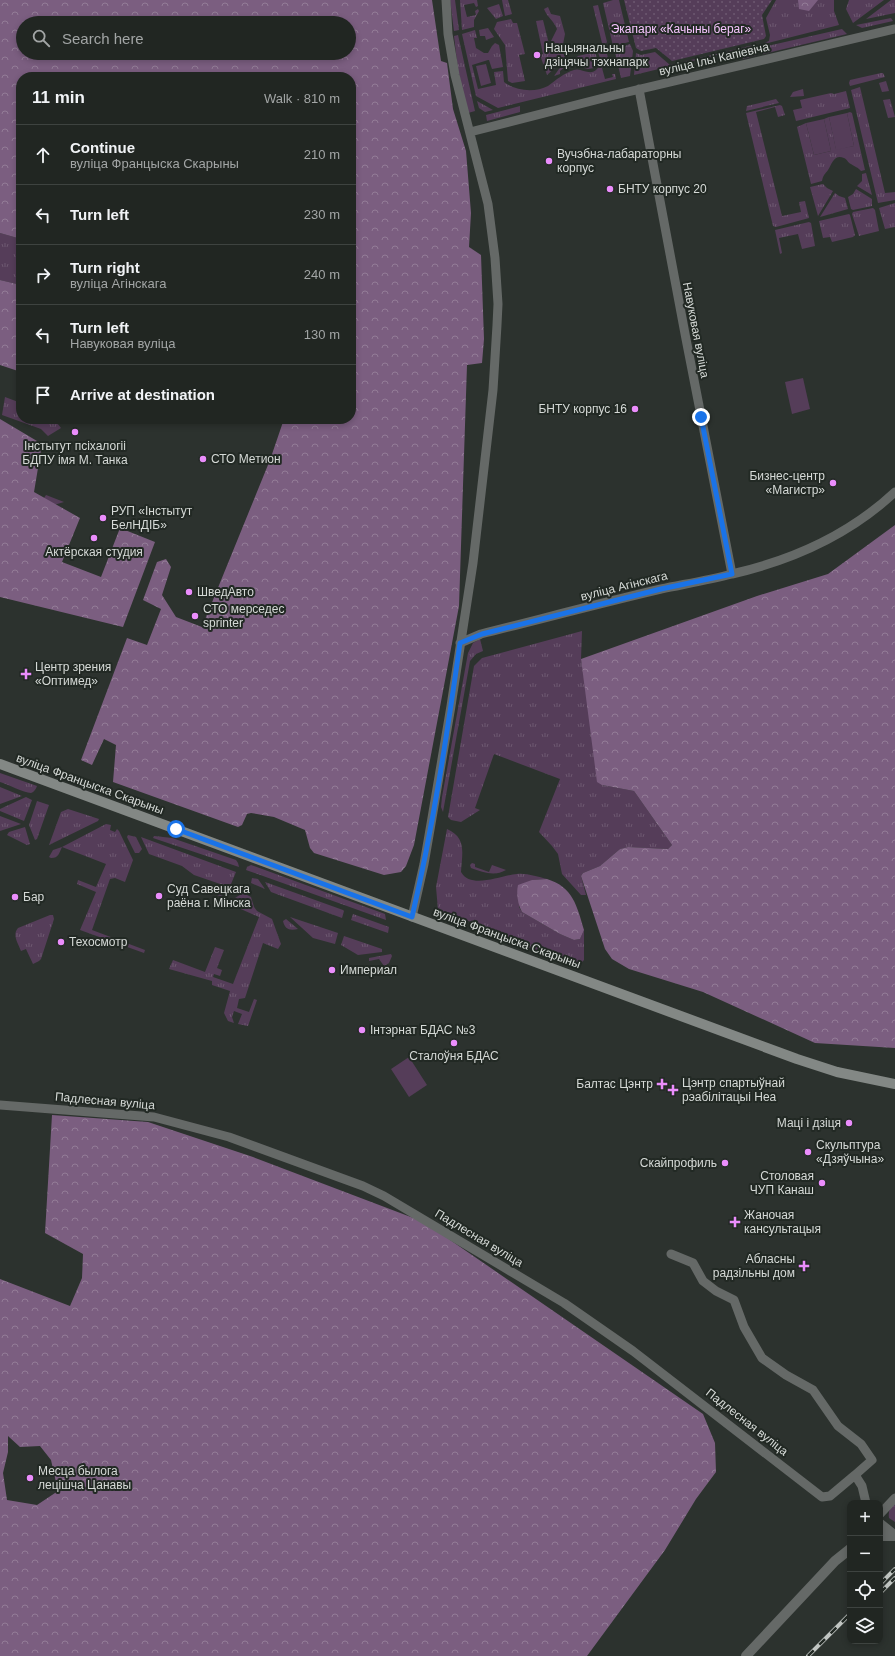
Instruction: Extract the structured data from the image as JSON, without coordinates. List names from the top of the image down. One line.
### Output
{"streets":{"main road":["вуліца Францыска Скарыны"],"street":["вуліца Ільі Капіевіча","Навуковая вуліца","вуліца Агінскага","Падлесная вуліца"]},"crossings":[["вуліца Ільі Капіевіча","Навуковая вуліца"],["Навуковая вуліца","вуліца Агінскага"]],"parks":["Экапарк «Качыны бераг»"],"places":{"other":["Нацыянальны дзіцячы тэхнапарк","Вучэбна-лабараторны корпус","БНТУ корпус 20","БНТУ корпус 16","Інстытут псіхалогіі БДПУ імя М. Танка","СТО Метион","Бизнес-центр «Магистр»","РУП «Інстытут БелНДІБ»","Актёрская студия","ШведАвто","СТО мерседес sprinter","Суд Савецкага раёна г. Мінска","Бар","Техосмотр","Империал","Інтэрнат БДАС №3","Сталоўня БДАС","Маці і дзіця","Скульптура «Дзяўчына»","Скайпрофиль","Столовая ЧУП Канаш","Месца былога лецішча Цанавы"],"health":["Центр зрения «Оптимед»","Балтас Цэнтр","Цэнтр спартыўнай рэабілітацыі Неа","Жаночая кансультацыя","Абласны радзільны дом"]},"page":{"search":"Search here","heading":["11 min","Walk · 810 m"],"list":[["Continue","вуліца Францыска Скарыны","210 m"],["Turn left","230 m"],["Turn right","вуліца Агінскага","240 m"],["Turn left","Навуковая вуліца","130 m"],"Arrive at destination"],"map_buttons":["+","−"]}}
